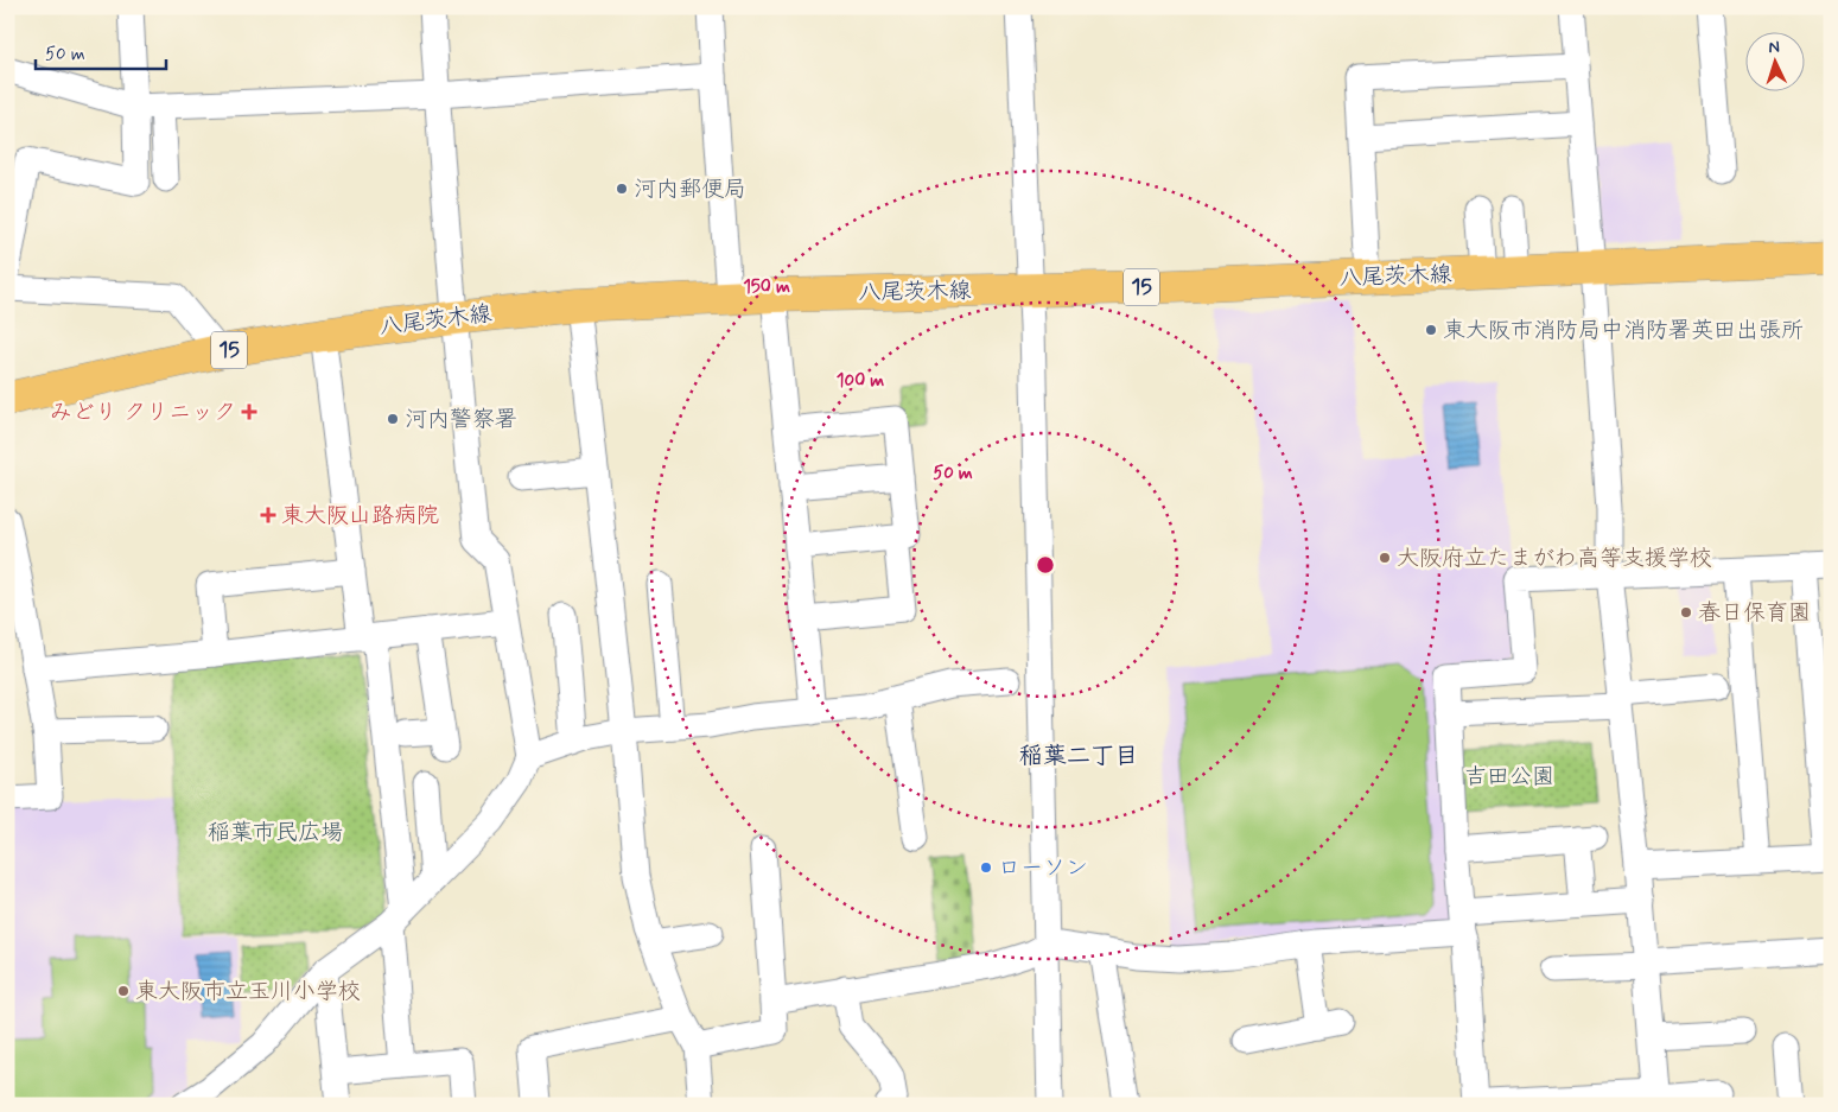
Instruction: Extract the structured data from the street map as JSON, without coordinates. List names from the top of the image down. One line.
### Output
{"streets":{"main road":["八尾茨木線","15"]},"districts":["稲葉二丁目"],"parks":["吉田公園","稲葉市民広場"],"places":{"other":["河内郵便局","東大阪市消防局中消防署英田出張所","河内警察署","大阪府立たまがわ高等支援学校","春日保育園","ローソン","東大阪市立玉川小学校"],"health":["みどり クリニック","東大阪山路病院"]},"scale_bar":"50 m","north":"top","rings":["150 m","100 m","50 m"]}
